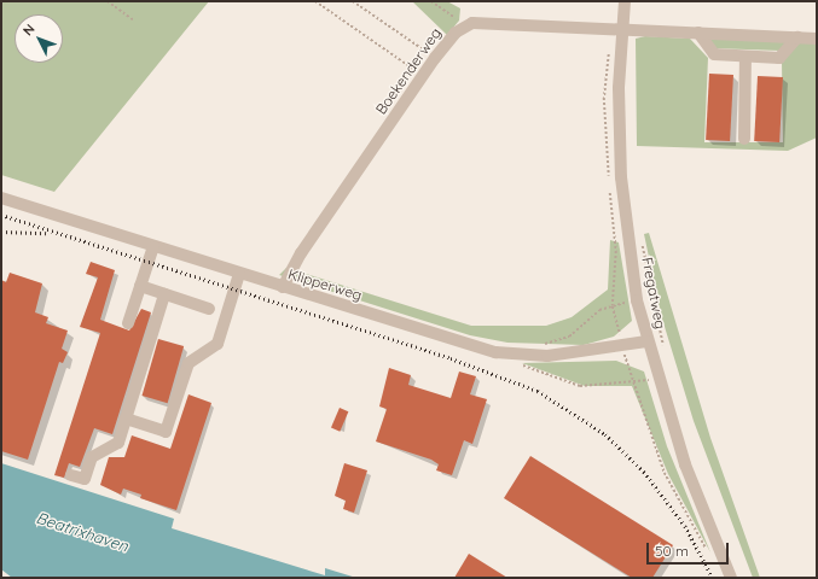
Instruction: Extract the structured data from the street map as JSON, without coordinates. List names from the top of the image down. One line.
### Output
{"streets":{"street":["Boekenderweg","Klipperweg","Fregatweg"]},"crossings":[["Boekenderweg","Klipperweg"],["Boekenderweg","Fregatweg"],["Klipperweg","Fregatweg"]],"water":["Beatrixhaven"],"scale_bar":"50 m","north":"top left"}
